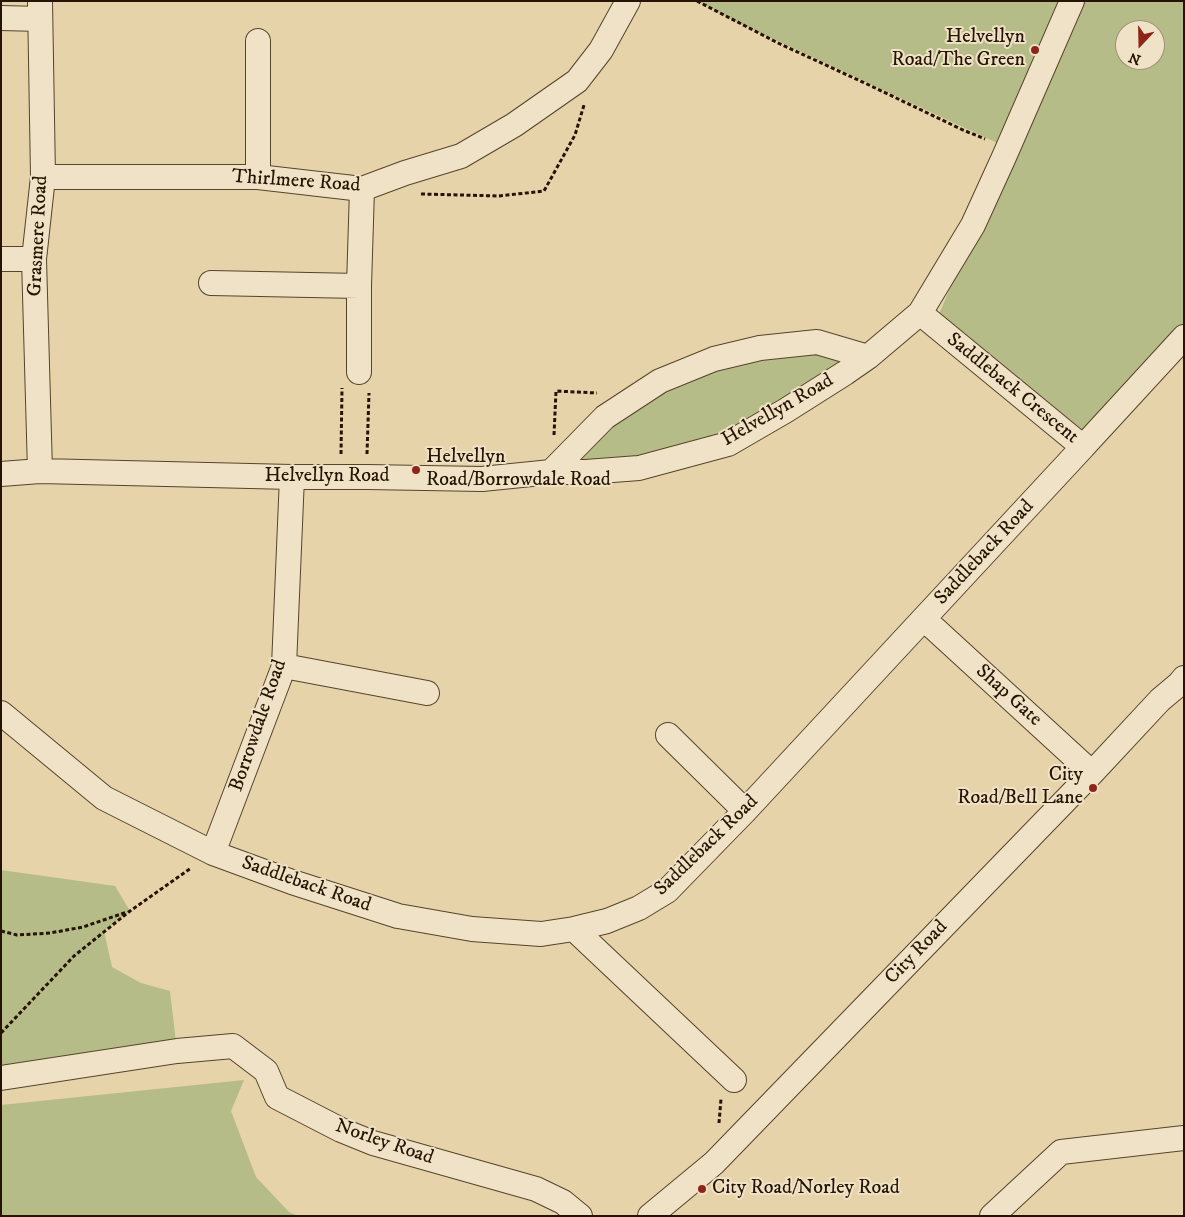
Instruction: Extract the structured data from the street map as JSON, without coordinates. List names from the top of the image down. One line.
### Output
{"streets":{"street":["Thirlmere Road","Grasmere Road","Saddleback Crescent","Helvellyn Road","Saddleback Road","Shap Gate","Borrowdale Road","City Road","Norley Road"]},"crossings":[["Thirlmere Road","Grasmere Road"],["Grasmere Road","Helvellyn Road"],["Saddleback Crescent","Helvellyn Road"],["Saddleback Crescent","Saddleback Road"],["Helvellyn Road","Borrowdale Road"],["Saddleback Road","Shap Gate"],["Saddleback Road","Borrowdale Road"],["Shap Gate","City Road"]],"places":["Helvellyn Road/The Green","Helvellyn Road/Borrowdale Road","City Road/Bell Lane","City Road/Norley Road"],"north":"bottom"}
